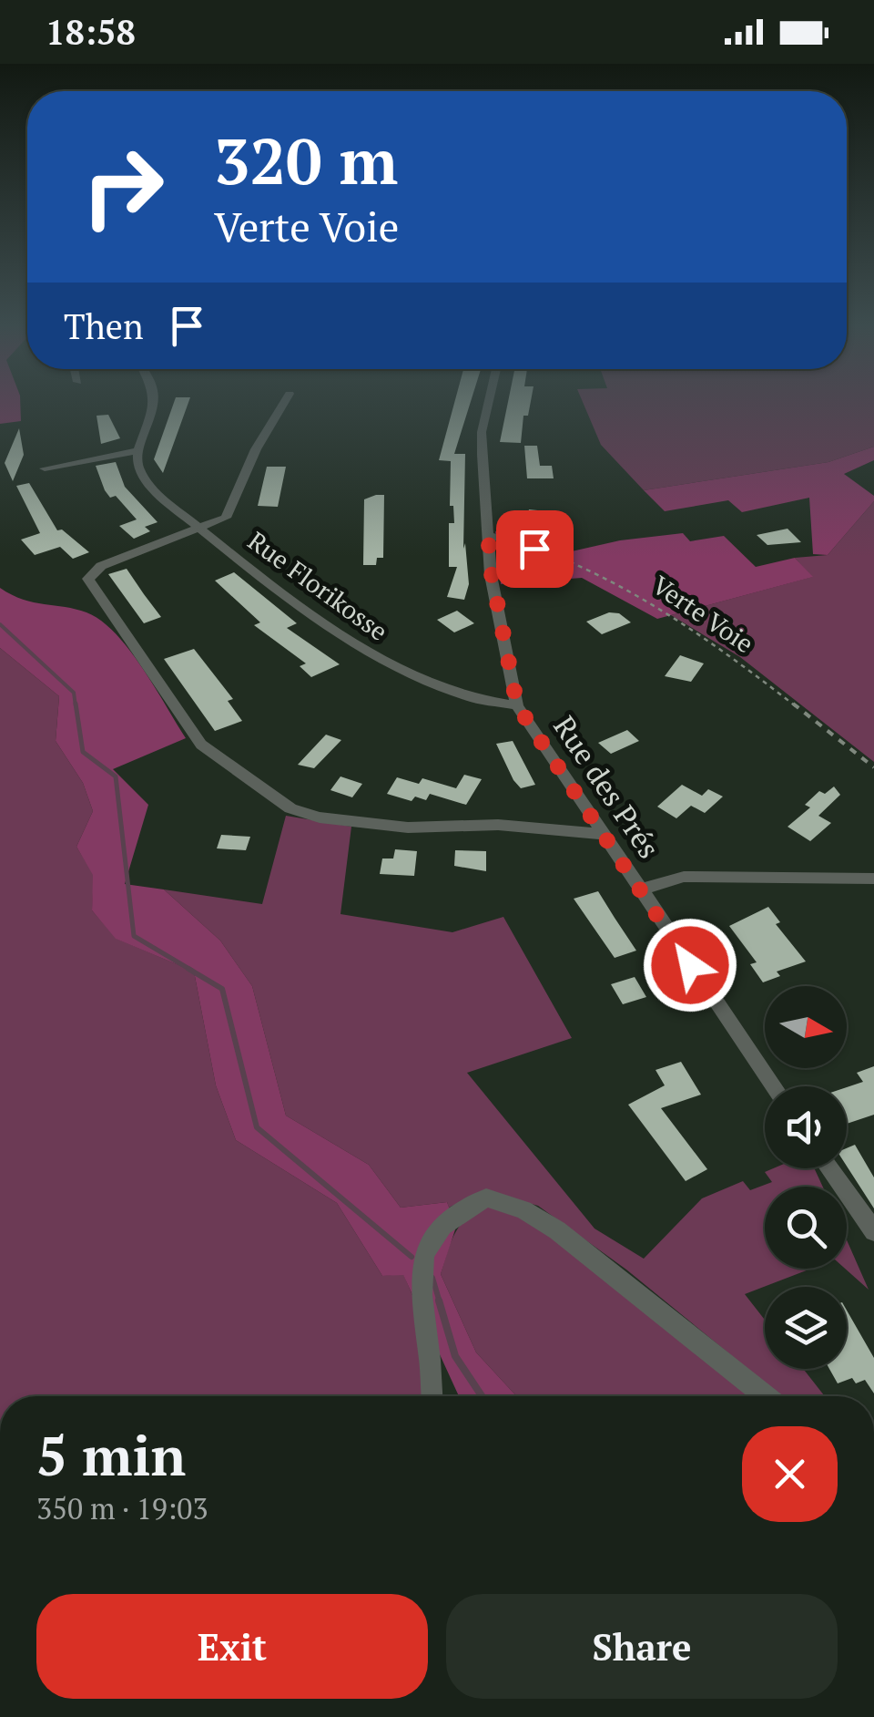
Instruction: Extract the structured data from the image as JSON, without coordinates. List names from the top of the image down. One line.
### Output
{"streets":{"street":["Rue Florikosse","Rue des Prés"],"path":["Verte Voie"]},"crossings":[["Rue Florikosse","Rue des Prés"]],"north":"right","page":{"status":"18:58","turn":["320 m","Verte Voie"],"then":"Then","heading":["5 min","350 m · 19:03"],"buttons":["Exit","Share"]}}
